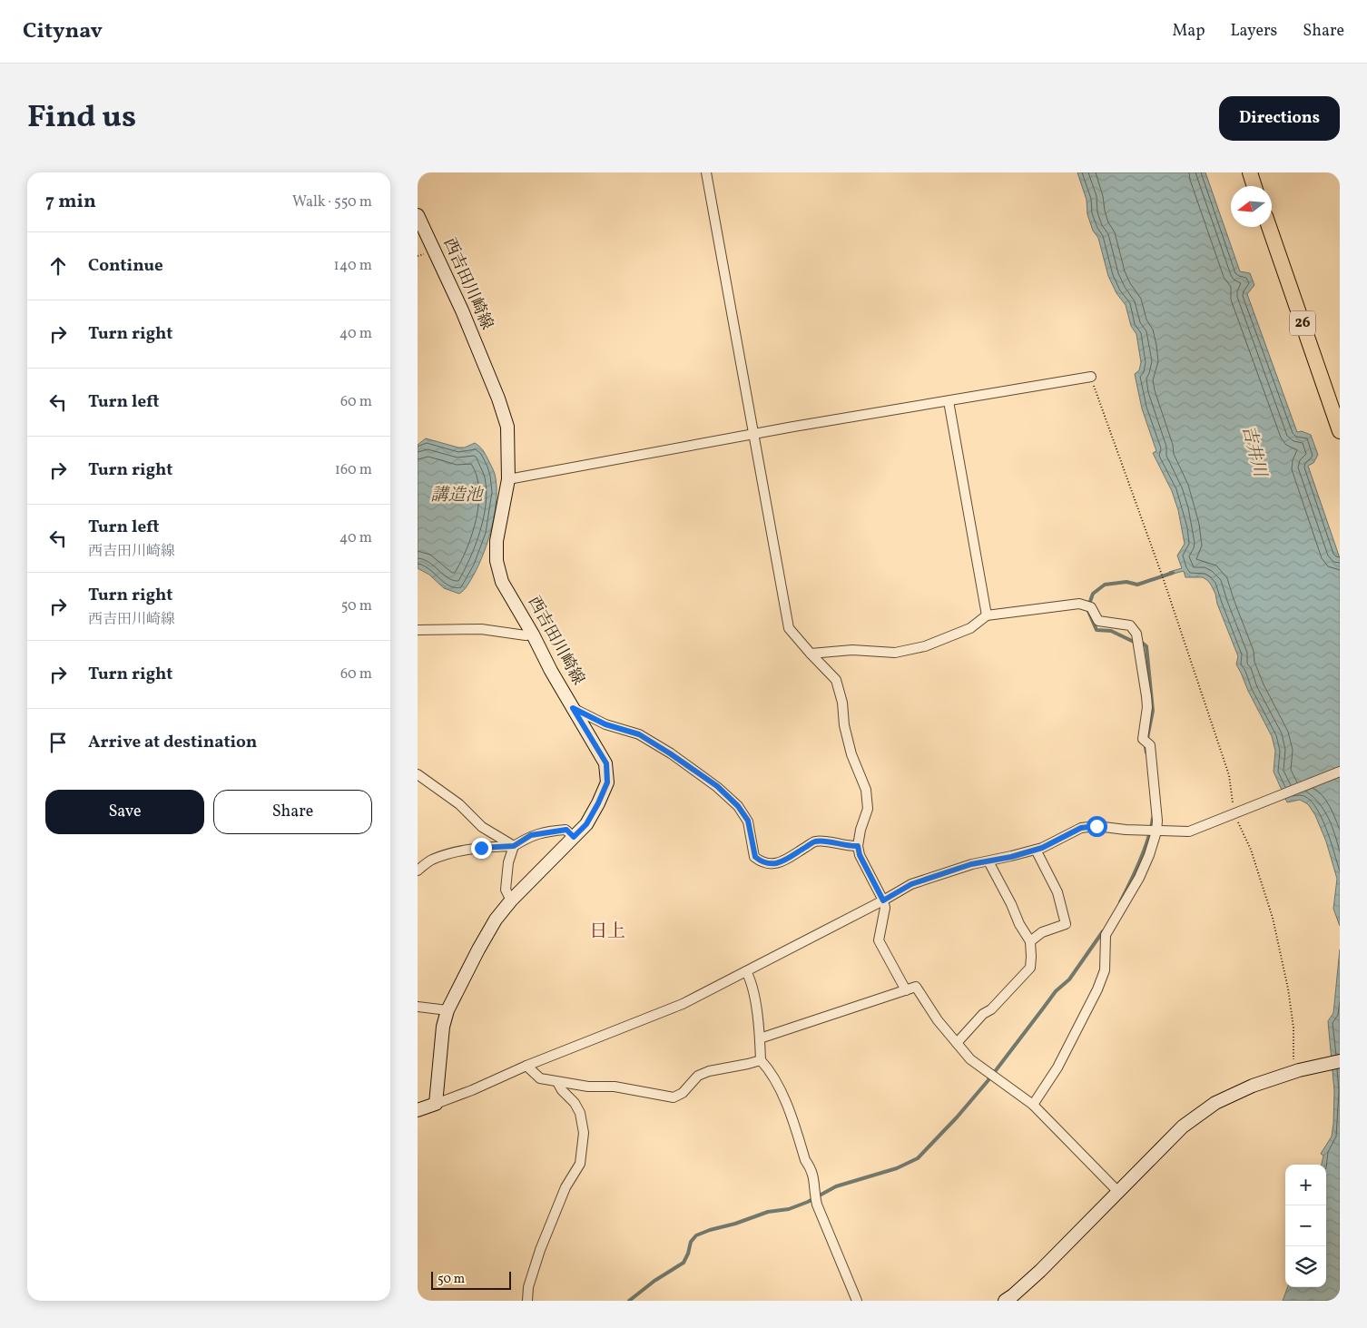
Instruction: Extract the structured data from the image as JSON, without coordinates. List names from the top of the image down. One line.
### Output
{"streets":{"main road":["西吉田川崎線","26"]},"districts":["日上"],"water":["吉井川","講造池"],"scale_bar":"50 m","north":"left","page":{"header":"Citynav","nav":["Map","Layers","Share"],"title":"Find us","buttons":["Directions",["Save","Share"]],"heading":["7 min","Walk · 550 m"],"list":[["Continue","140 m"],["Turn right","40 m"],["Turn left","60 m"],["Turn right","160 m"],["Turn left","西吉田川崎線","40 m"],["Turn right","西吉田川崎線","50 m"],["Turn right","60 m"],"Arrive at destination"],"map_buttons":["+","−"],"scale":"50 m"}}
